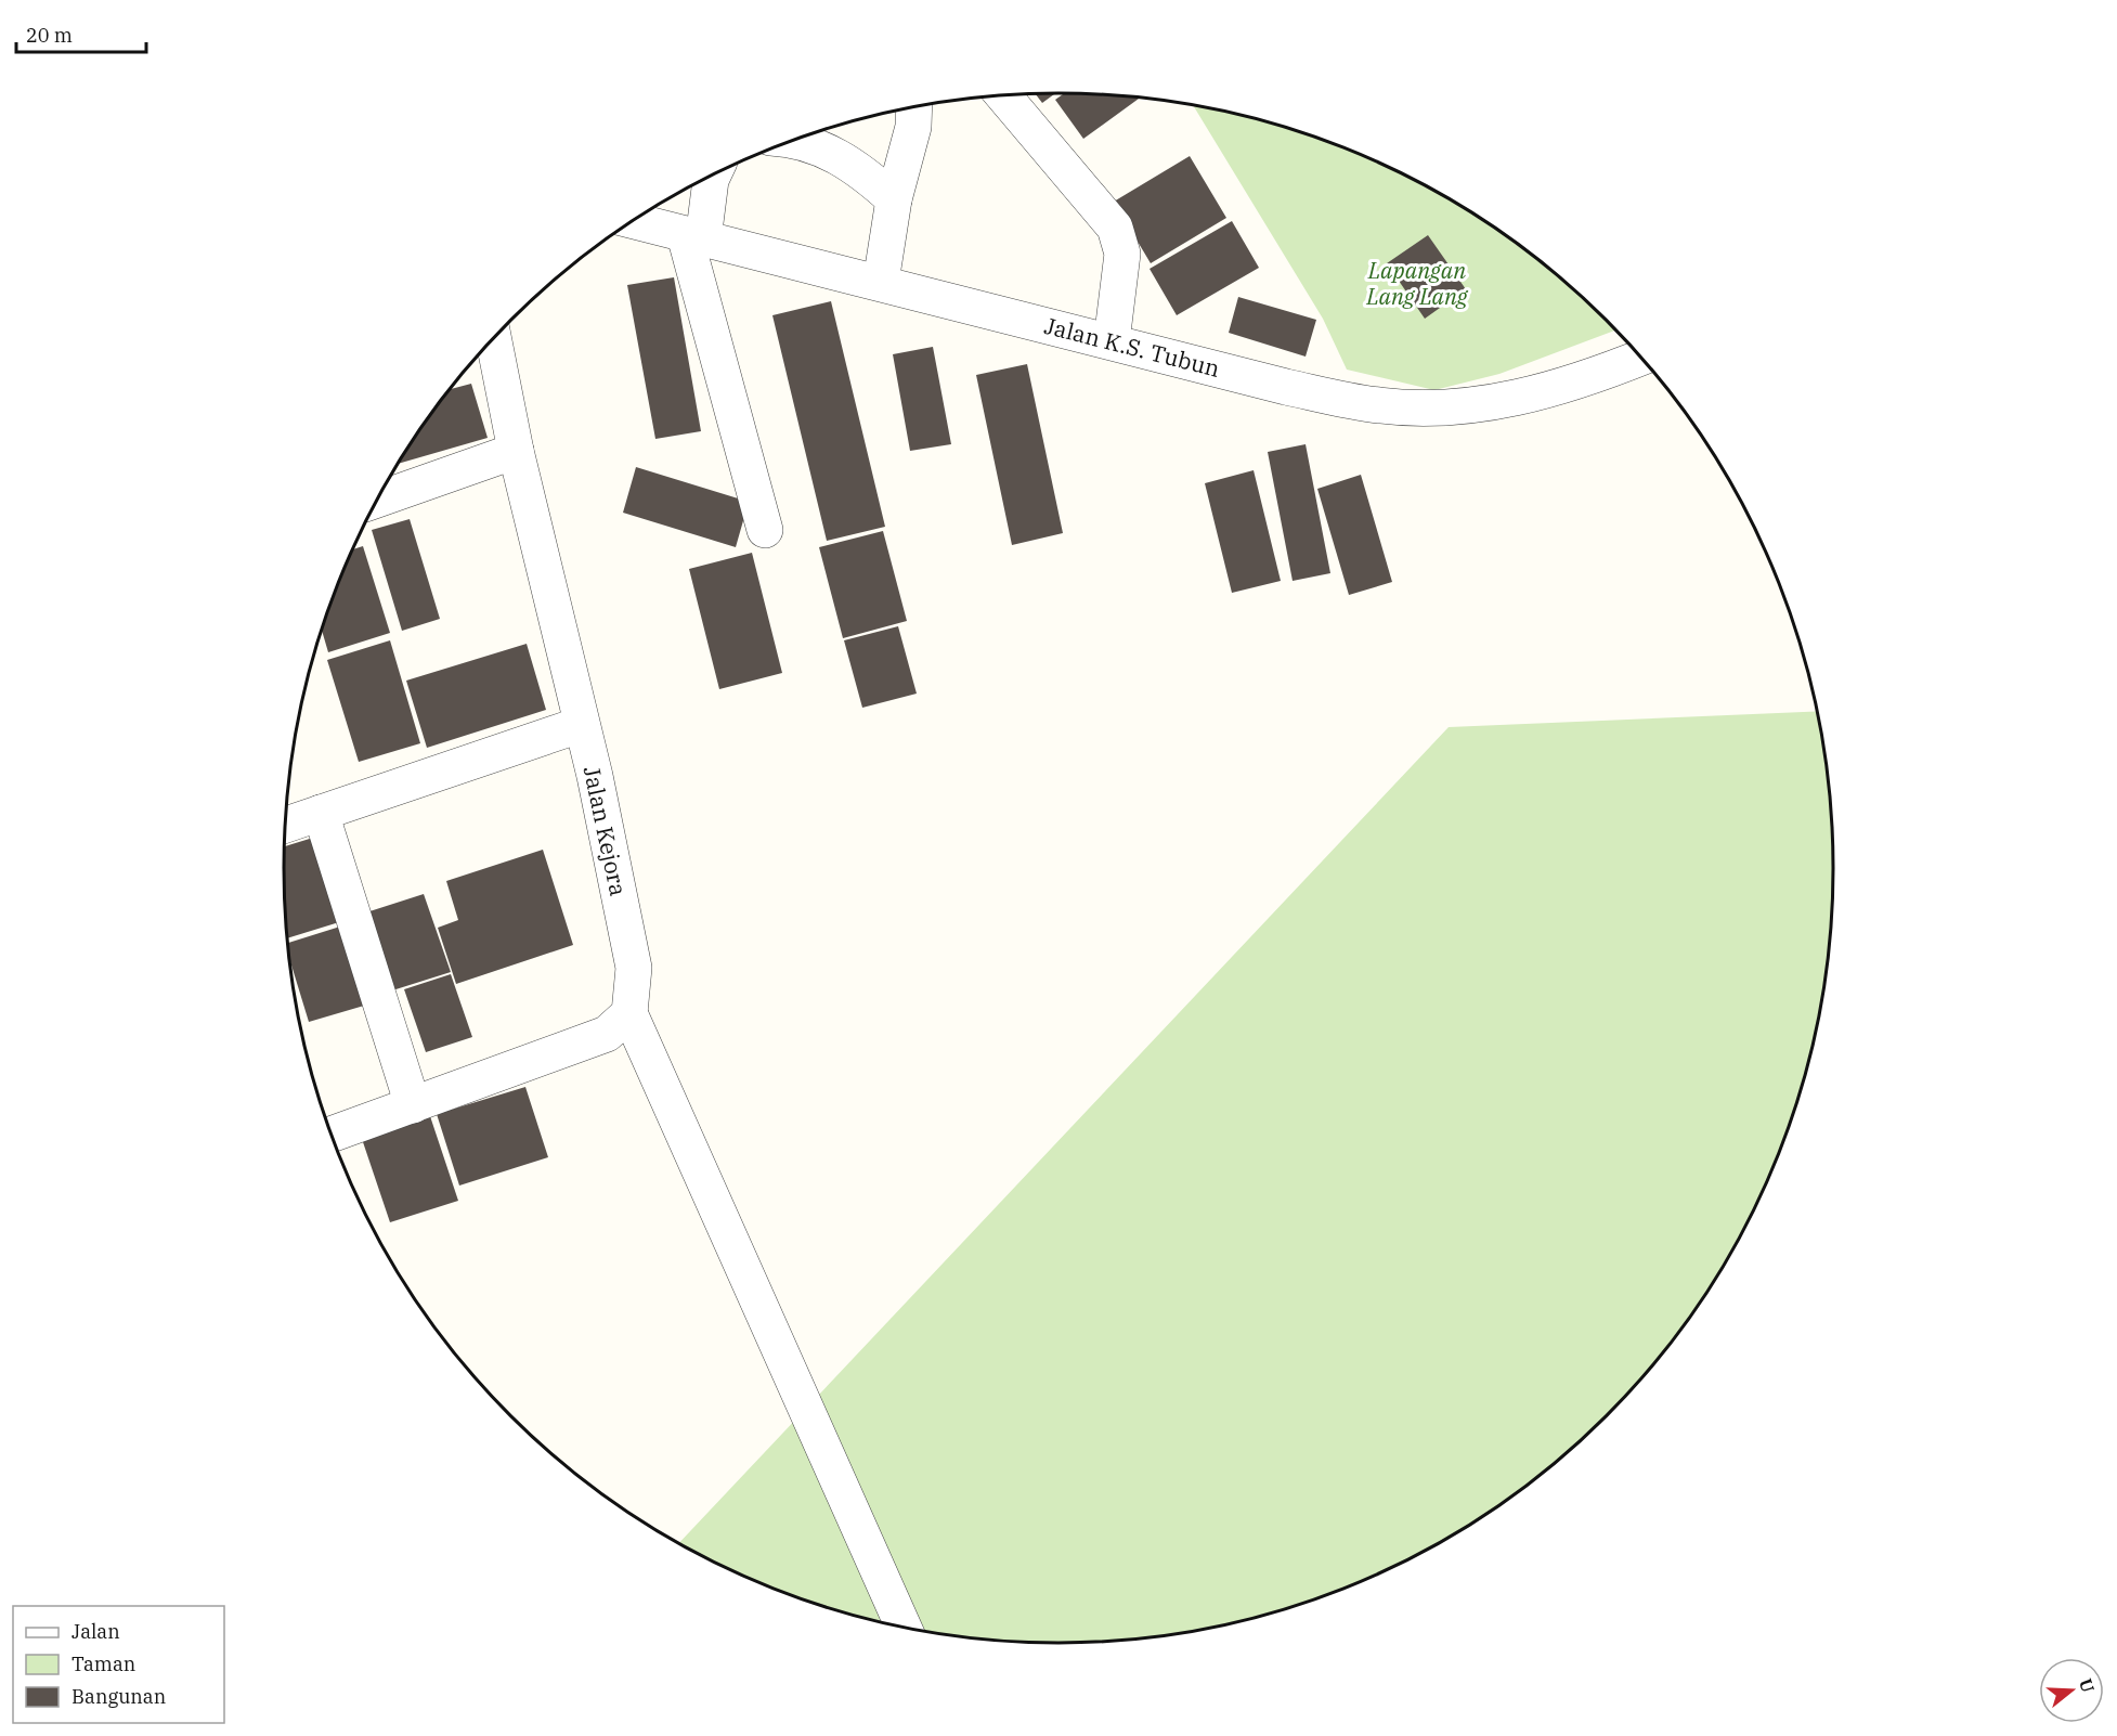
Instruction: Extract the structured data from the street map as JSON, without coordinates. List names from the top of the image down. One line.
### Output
{"streets":{"street":["Jalan K.S. Tubun","Jalan Kejora"]},"parks":["Lapangan Lang Lang"],"legend":["Jalan","Taman","Bangunan"],"scale_bar":"20 m","north":"right"}
